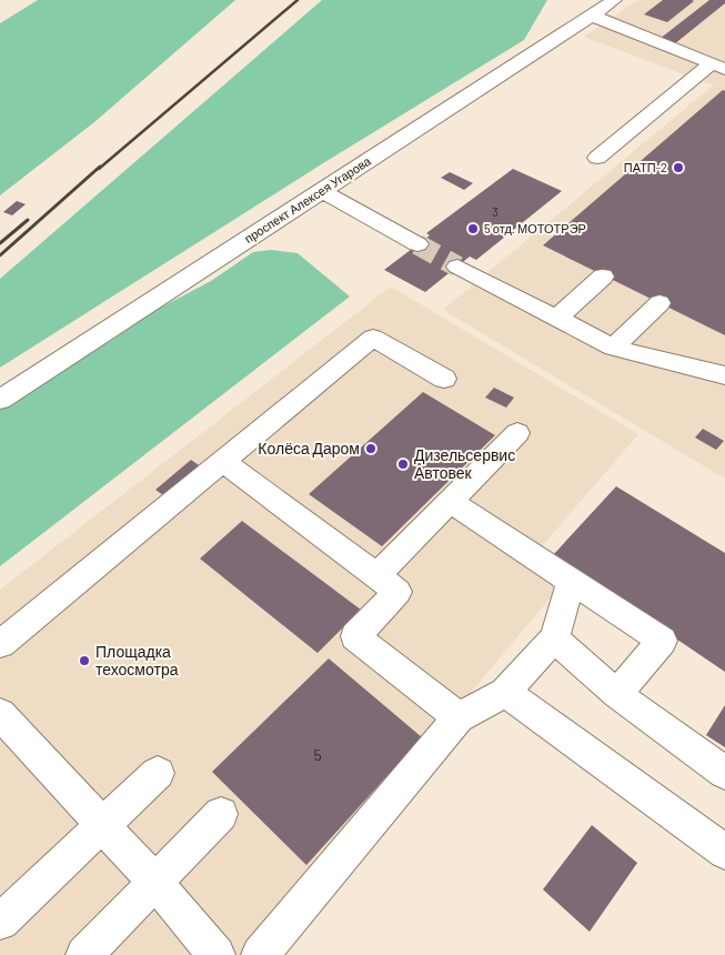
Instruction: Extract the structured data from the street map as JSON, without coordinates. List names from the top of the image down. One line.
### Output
{"streets":{"street":["проспект Алексея Угарова"]},"places":["ПАТП-2","5 отд. МОТОТРЭР","Колёса Даром","Дизельсервис Автовек","Площадка техосмотра"],"house_numbers":["3","5"]}
